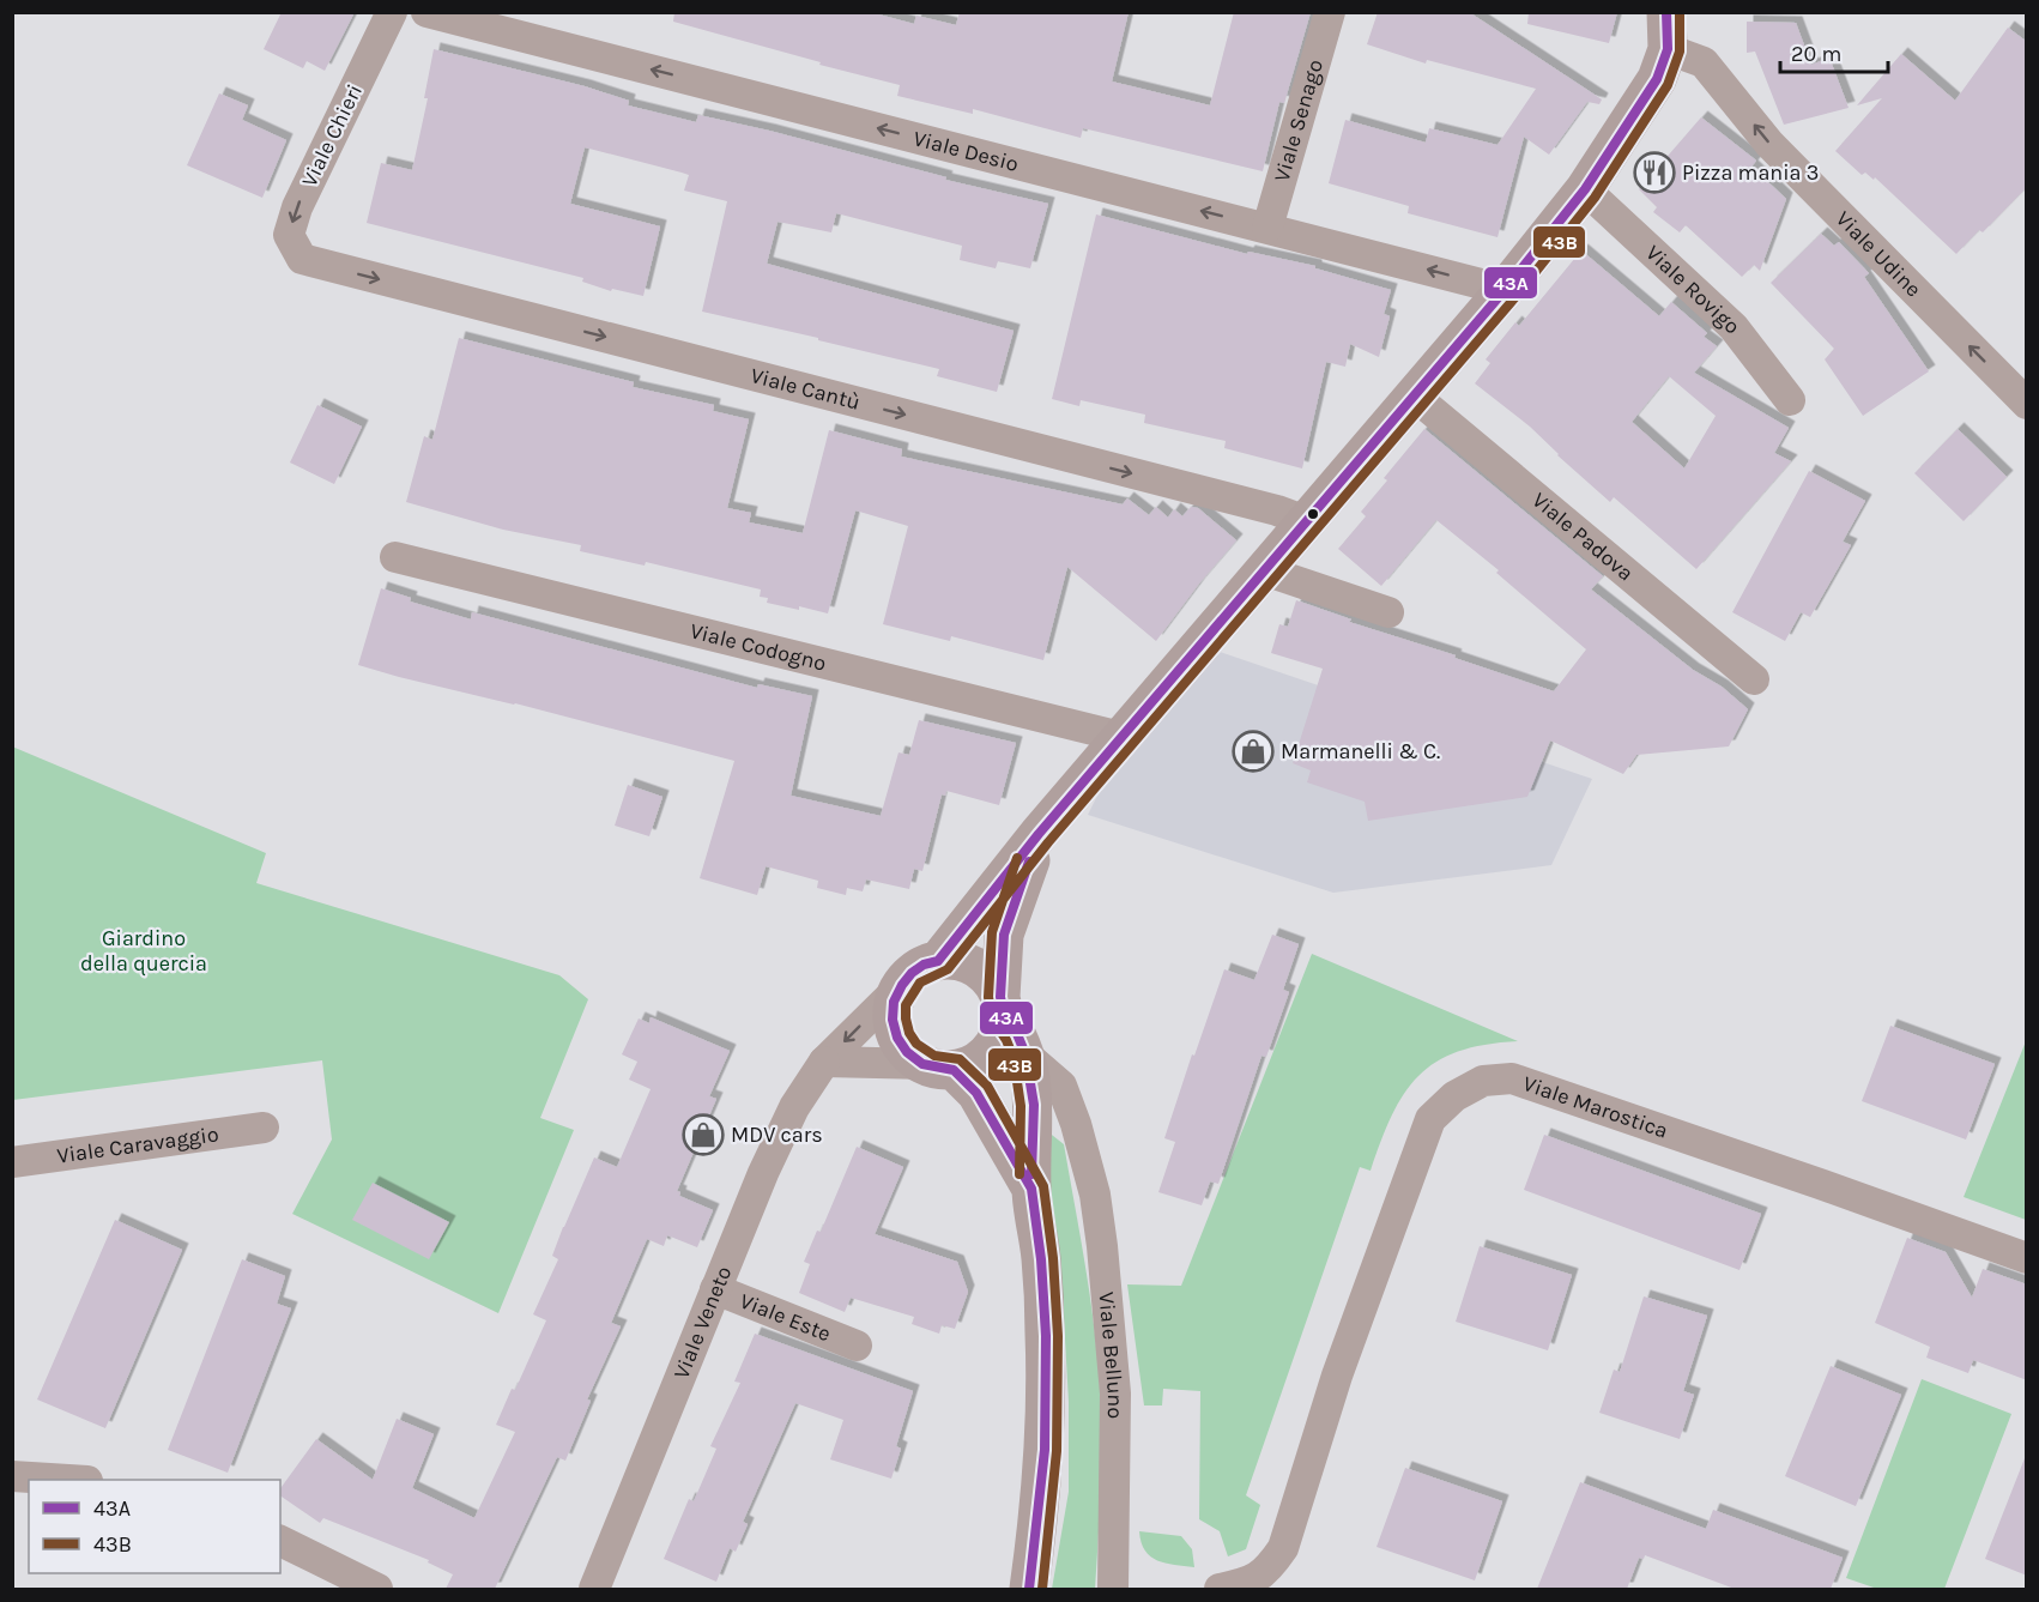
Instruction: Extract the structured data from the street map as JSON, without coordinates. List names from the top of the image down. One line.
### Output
{"streets":{"street":["Viale Senago","Viale Chieri","Viale Desio","Viale Udine","Viale Rovigo","Viale Cantù","Viale Padova","Viale Codogno","Viale Marostica","Viale Caravaggio","Viale Este","Viale Veneto","Viale Belluno"]},"crossings":[["Viale Senago","Viale Desio"],["Viale Chieri","Viale Cantù"],["Viale Este","Viale Veneto"]],"one_way":["Viale Chieri","Viale Desio","Viale Udine","Viale Cantù"],"parks":["Giardino della quercia"],"places":{"restaurant":["Pizza mania 3"],"shop":["Marmanelli & C.","MDV cars"]},"lines":["transit line 43A","transit line 43B"],"legend":["43A","43B"],"scale_bar":"20 m"}
